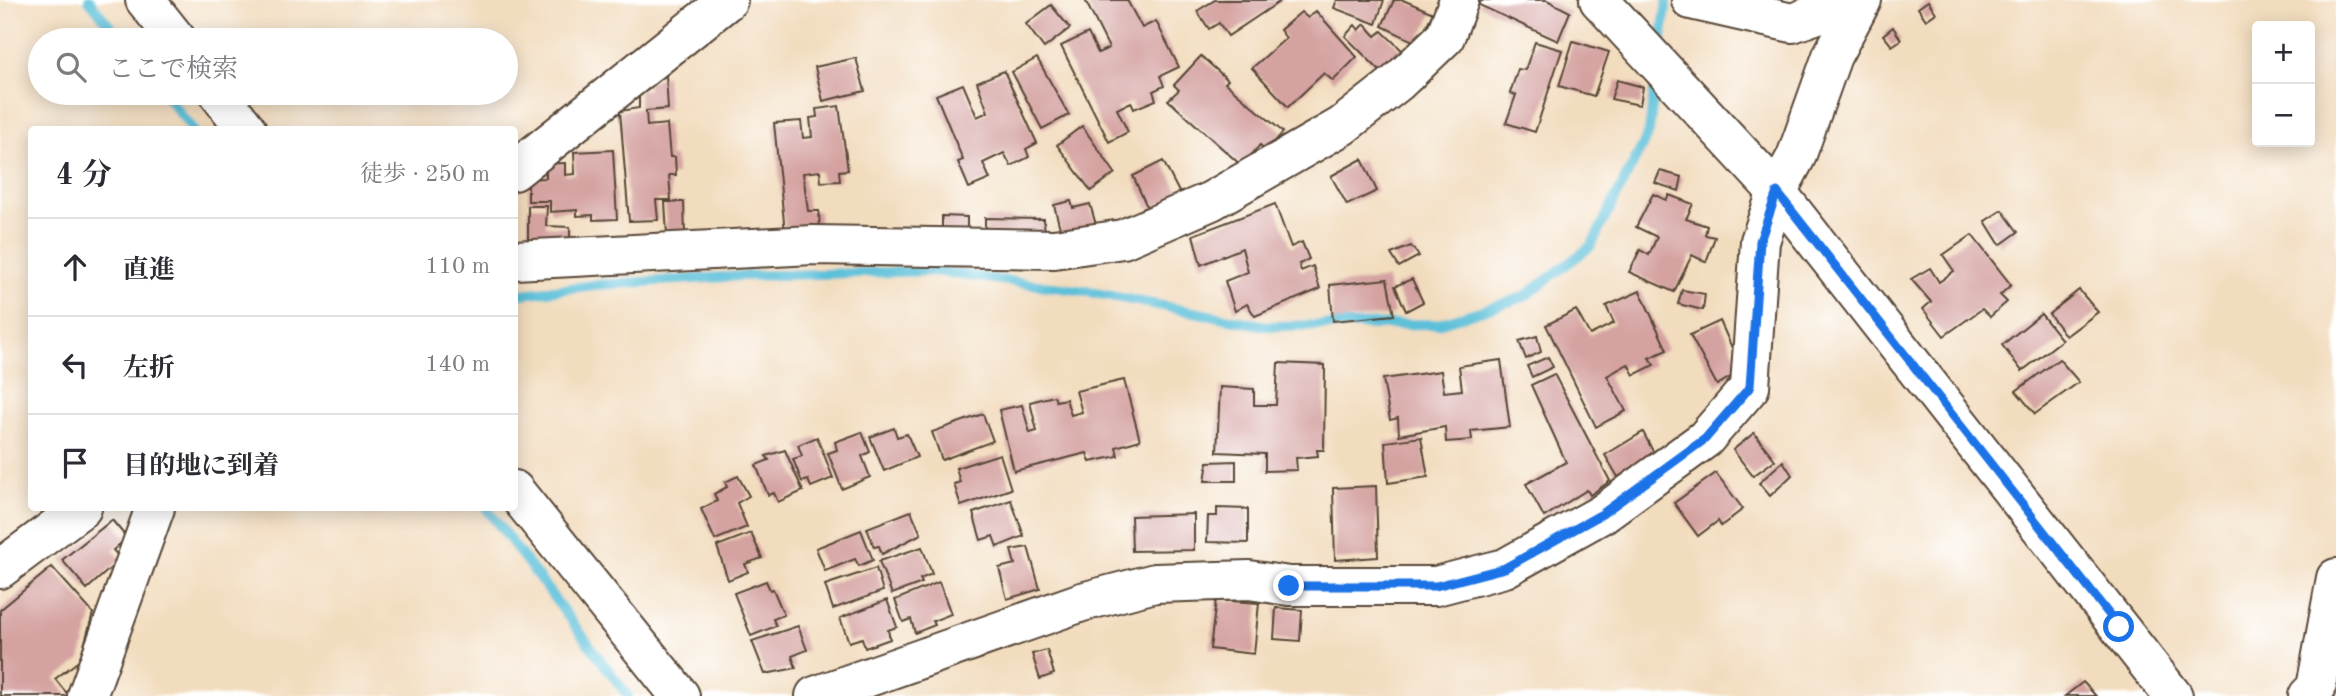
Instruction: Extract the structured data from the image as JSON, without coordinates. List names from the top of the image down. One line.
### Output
{"page":{"map_buttons":["+","−"],"search":"ここで検索","heading":["4 分","徒歩 · 250 m"],"list":[["直進","110 m"],["左折","140 m"],"目的地に到着"]}}
